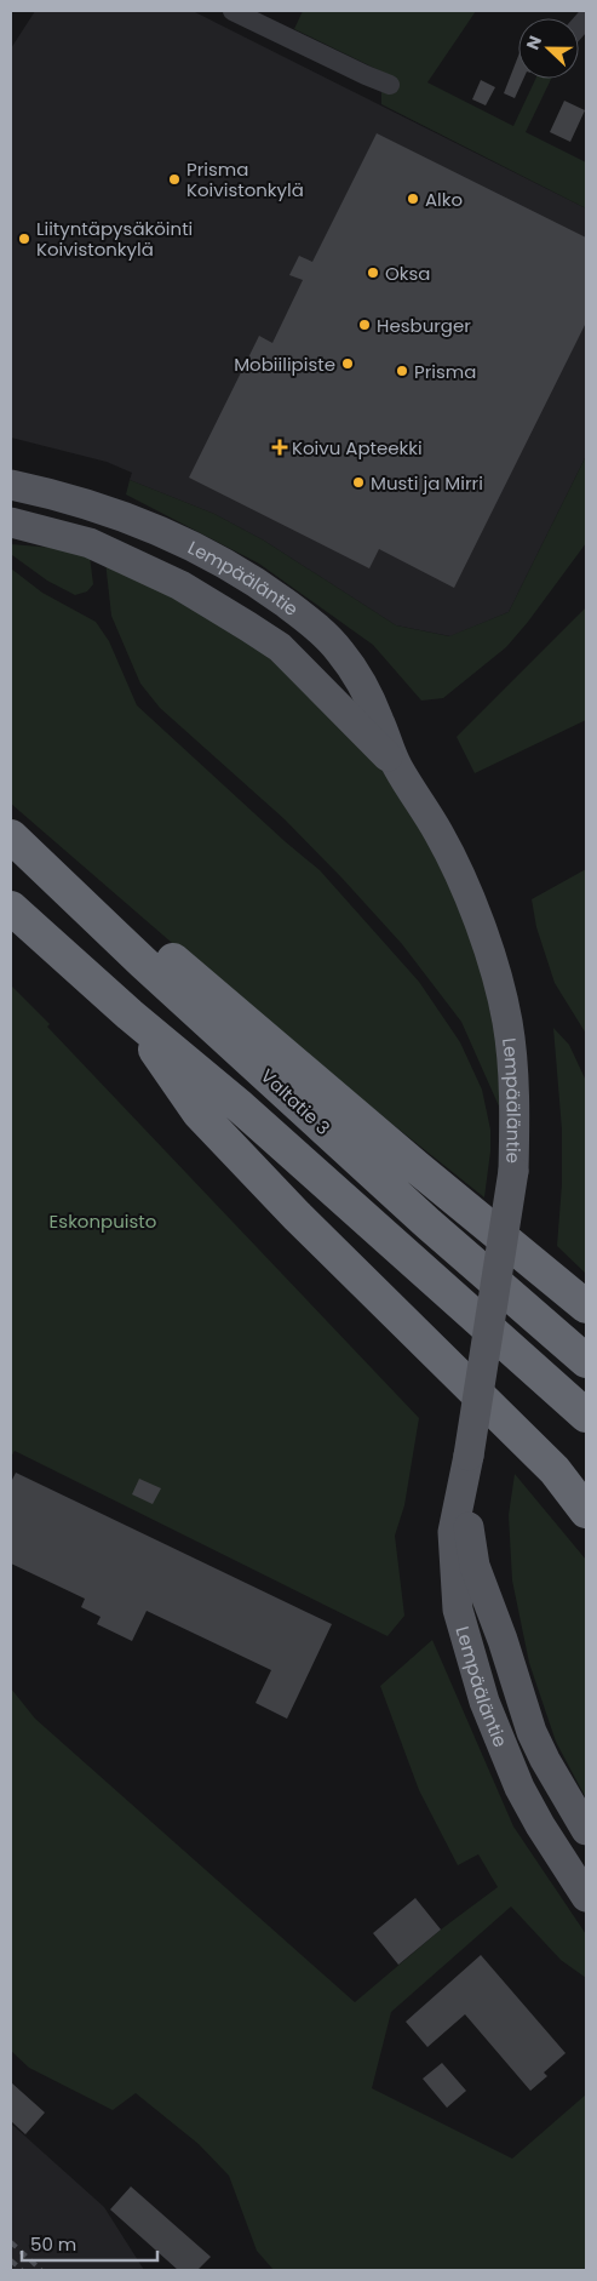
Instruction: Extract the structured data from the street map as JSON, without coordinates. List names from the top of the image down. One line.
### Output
{"streets":{"highway":["Valtatie 3"],"main road":["Lempääläntie"]},"parks":["Eskonpuisto"],"places":{"other":["Prisma Koivistonkylä","Alko","Liityntäpysäköinti Koivistonkylä","Oksa","Hesburger","Mobiilipiste","Prisma","Musti ja Mirri"],"health":["Koivu Apteekki"]},"scale_bar":"50 m","north":"left"}
